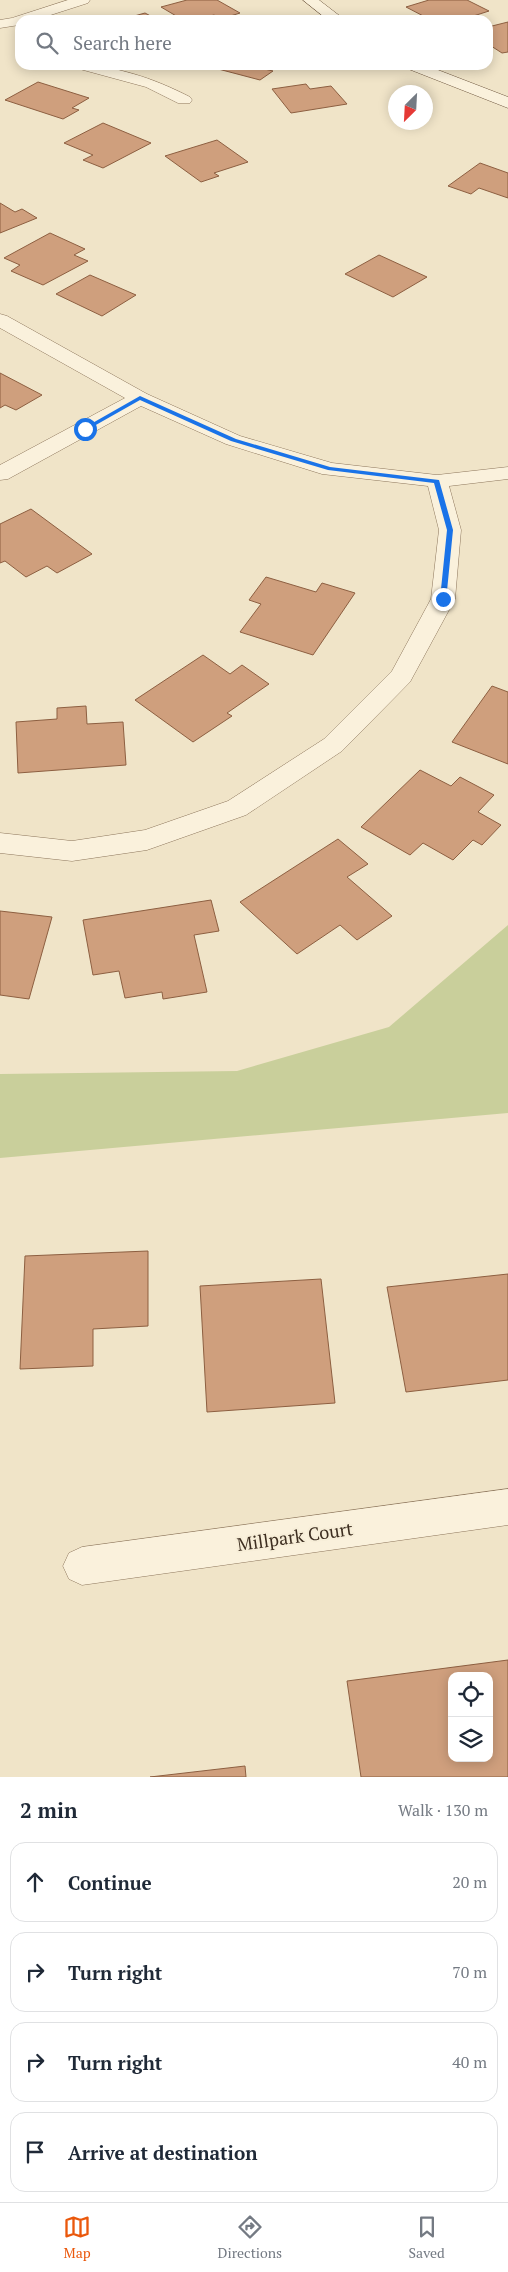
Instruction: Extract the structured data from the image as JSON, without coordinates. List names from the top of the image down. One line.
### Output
{"streets":{"street":["Millpark Court"]},"north":"bottom left","page":{"search":"Search here","heading":["2 min","Walk · 130 m"],"list":[["Continue","20 m"],["Turn right","70 m"],["Turn right","40 m"],"Arrive at destination"],"nav":["Map","Directions","Saved"]}}
